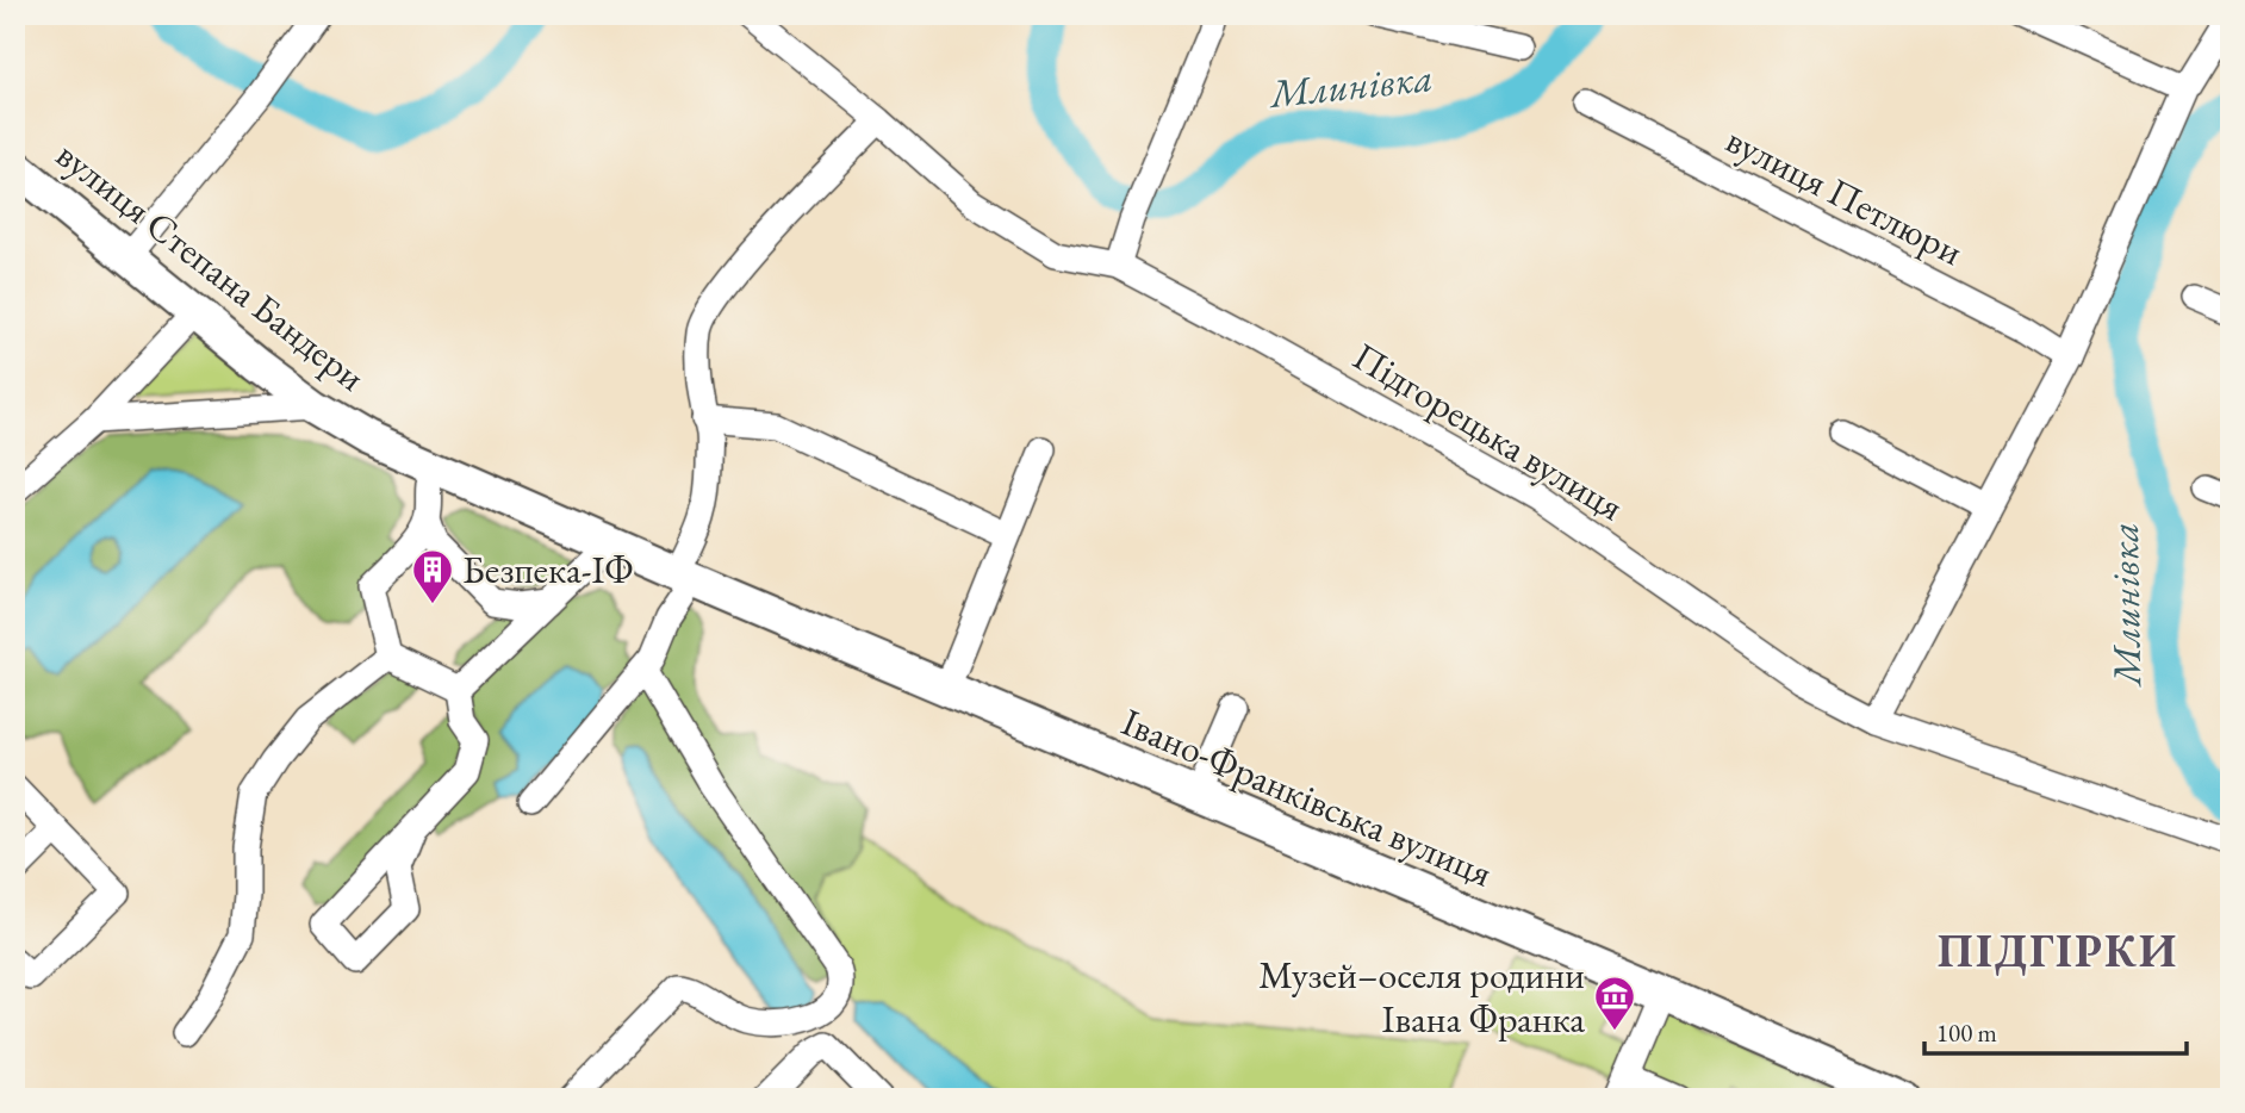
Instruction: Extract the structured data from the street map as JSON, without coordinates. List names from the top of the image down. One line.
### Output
{"streets":{"main road":["вулиця Степана Бандери","Івано-Франківська вулиця"],"street":["вулиця Петлюри","Підгорецька вулиця"]},"crossings":[["вулиця Степана Бандери","Івано-Франківська вулиця"]],"districts":["ПІДГІРКИ"],"water":["Млинівка"],"places":{"building":["Безпека-ІФ"],"museum":["Музей–оселя родини Івана Франка"]},"scale_bar":"100 m"}
